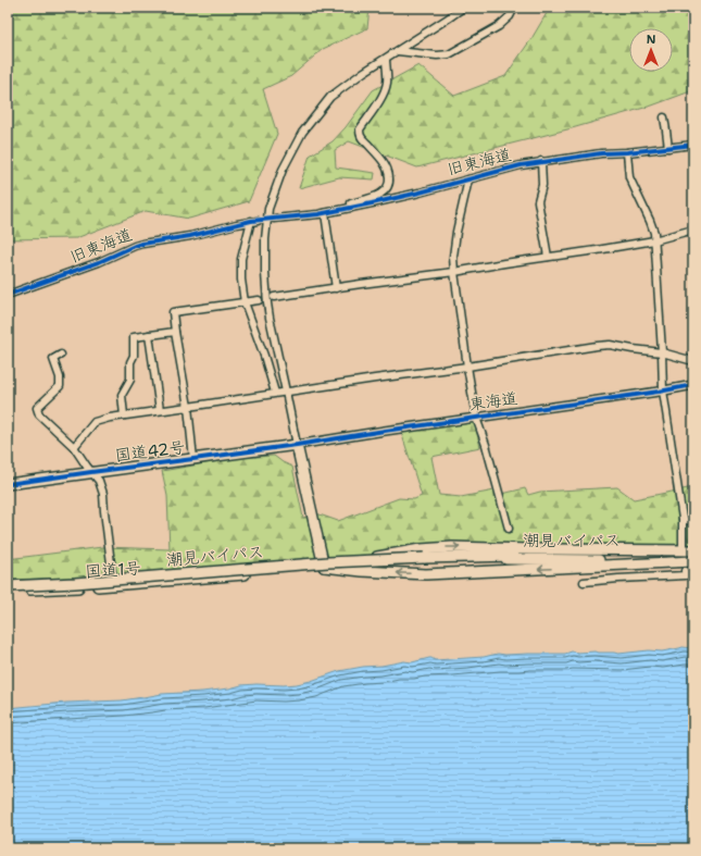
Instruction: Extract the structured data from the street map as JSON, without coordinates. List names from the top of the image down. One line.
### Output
{"streets":{"highway":["国道42号","潮見バイパス","国道1号"],"main road":["東海道"],"street":["旧東海道"]},"crossings":[["東海道","国道42号"]],"north":"top"}
